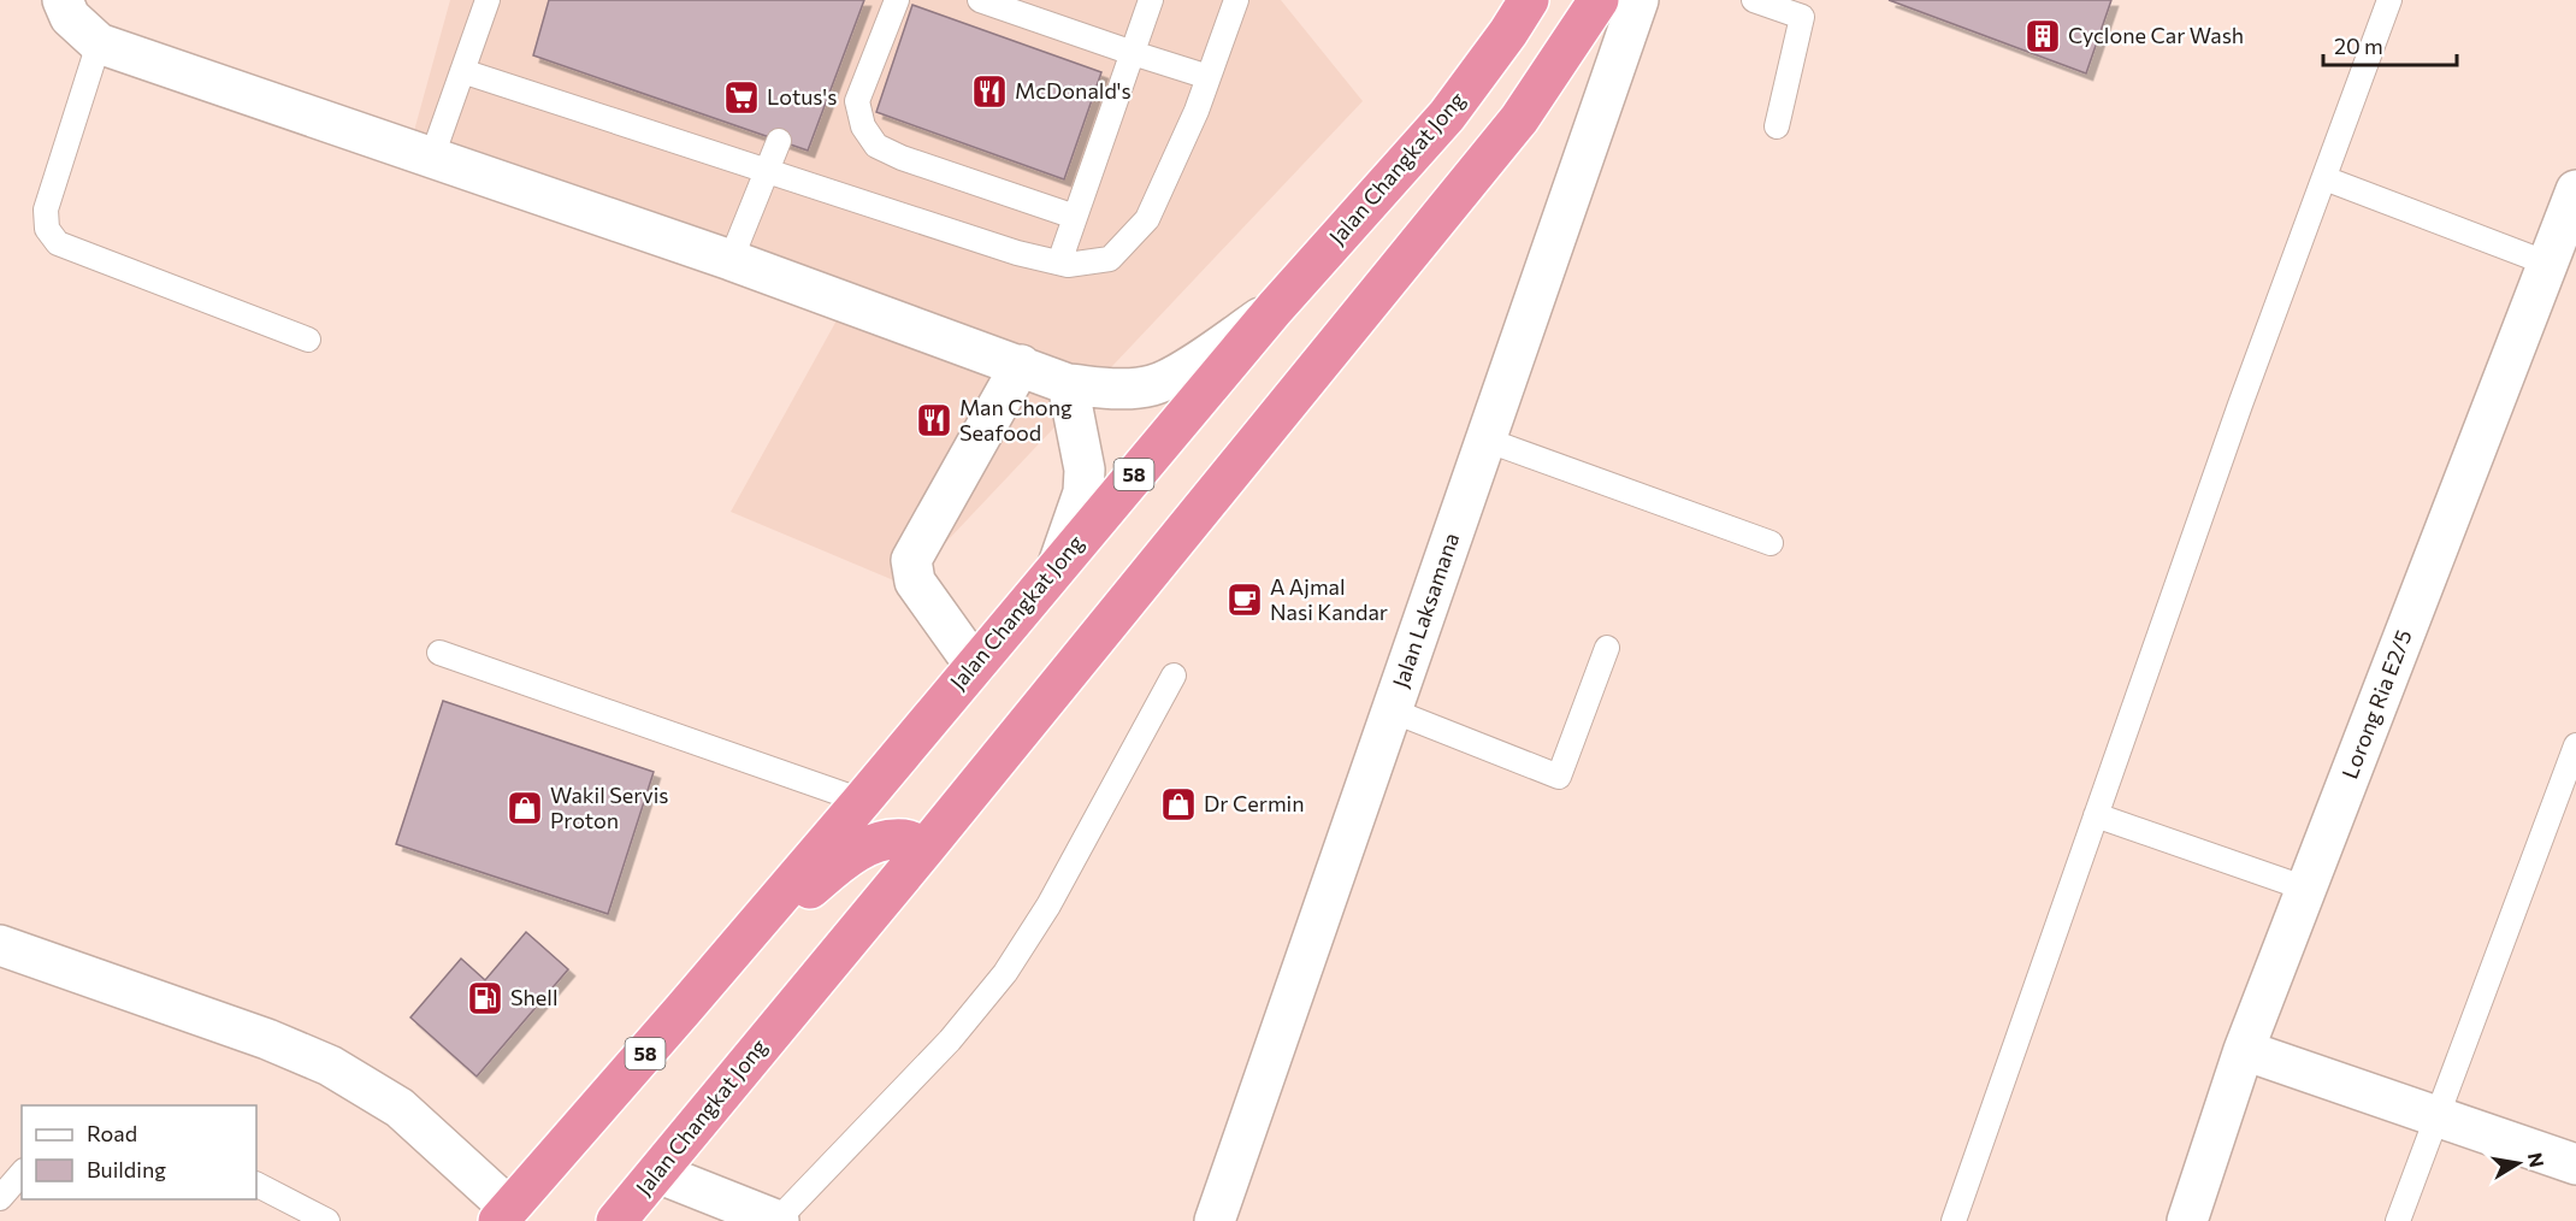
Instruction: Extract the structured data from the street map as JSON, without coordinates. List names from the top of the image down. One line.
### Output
{"streets":{"highway":["Jalan Changkat Jong","58"],"street":["Jalan Laksamana","Lorong Ria E2/5"]},"places":{"building":["Cyclone Car Wash"],"restaurant":["McDonald's","Man Chong Seafood"],"supermarket":["Lotus's"],"cafe":["A Ajmal Nasi Kandar"],"shop":["Dr Cermin","Wakil Servis Proton"],"fuel station":["Shell"]},"legend":["Road","Building"],"scale_bar":"20 m","north":"right"}
